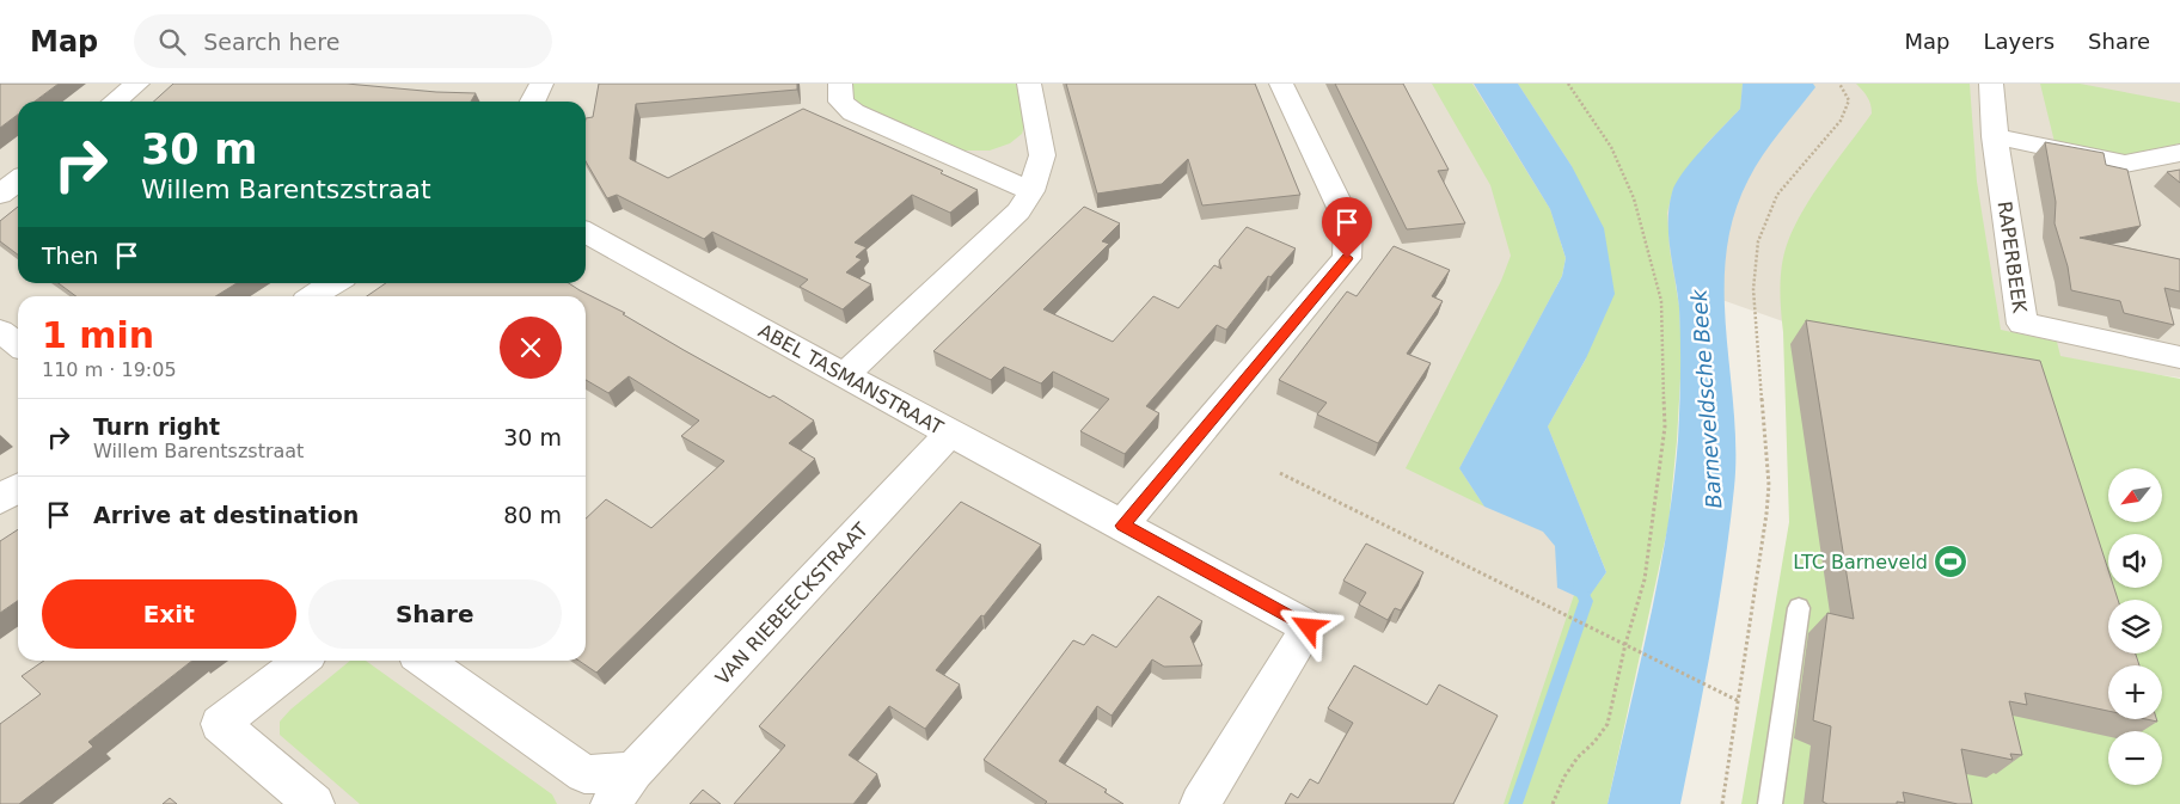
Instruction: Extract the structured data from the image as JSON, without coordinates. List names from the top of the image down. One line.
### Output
{"streets":{"street":["RAPERBEEK","ABEL TASMANSTRAAT","VAN RIEBEECKSTRAAT"]},"crossings":[["ABEL TASMANSTRAAT","VAN RIEBEECKSTRAAT"]],"water":["Barneveldsche Beek"],"places":{"sports":["LTC Barneveld"]},"north":"bottom left","page":{"header":"Map","search":"Search here","nav":["Map","Layers","Share"],"turn":["30 m","Willem Barentszstraat"],"then":"Then","heading":["1 min","110 m · 19:05"],"list":[{"name":"Turn right","note":"Willem Barentszstraat","value":"30 m"},{"name":"Arrive at destination","value":"80 m"}],"map_buttons":["+","−"],"buttons":["Exit","Share"]}}
